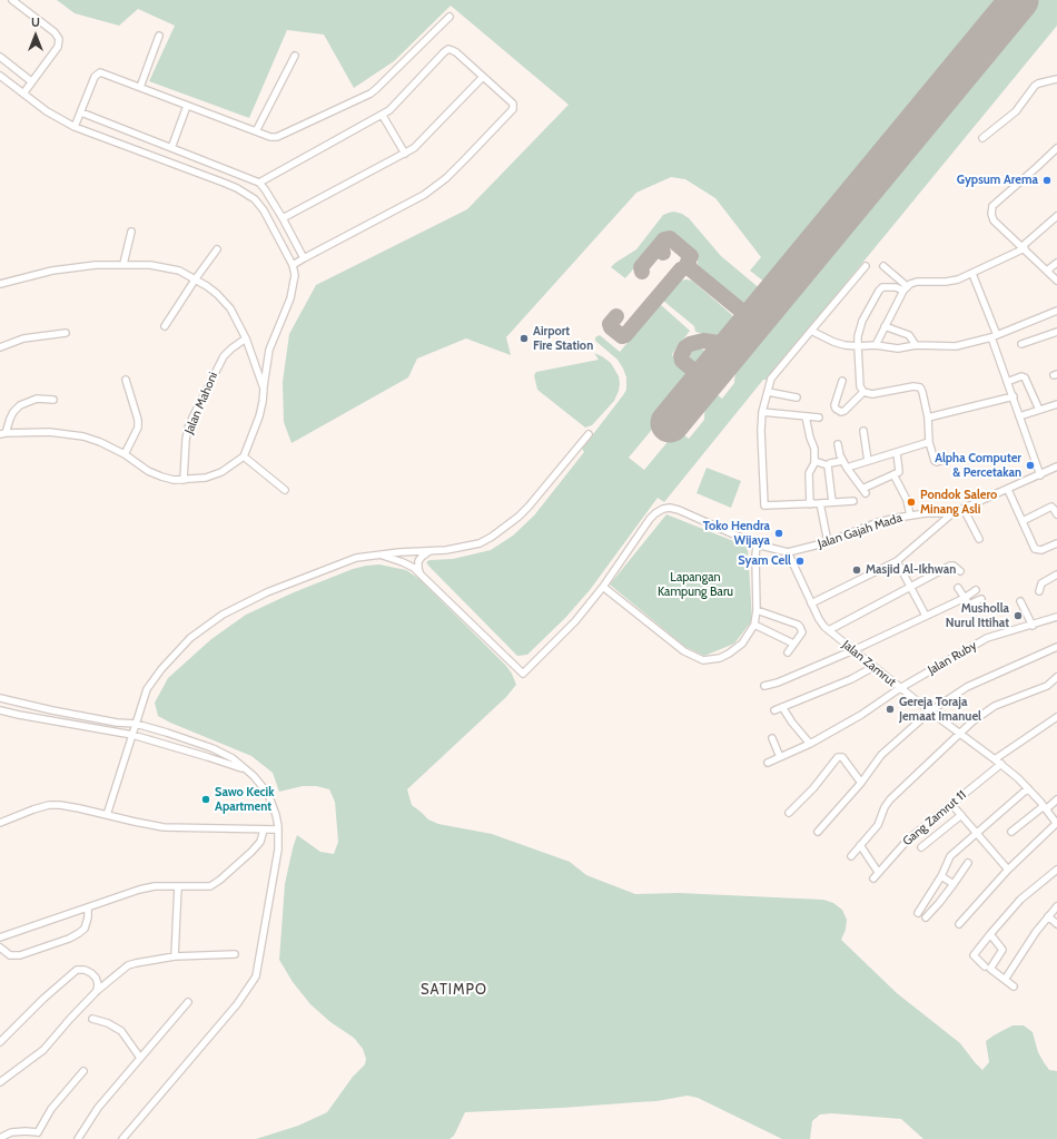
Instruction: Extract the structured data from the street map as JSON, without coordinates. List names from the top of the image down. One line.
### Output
{"streets":{"street":["Jalan Mahoni","Jalan Gajah Mada","Jalan Ruby","Jalan Zamrut","Gang Zamrut 11"]},"crossings":[["Jalan Gajah Mada","Jalan Zamrut"],["Jalan Ruby","Jalan Zamrut"],["Jalan Zamrut","Gang Zamrut 11"]],"districts":["SATIMPO"],"parks":["Lapangan Kampung Baru"],"places":["Gypsum Arema","Airport Fire Station","Alpha Computer & Percetakan","Pondok Salero Minang Asli","Toko Hendra Wijaya","Syam Cell","Masjid Al-Ikhwan","Musholla Nurul Ittihat","Gereja Toraja Jemaat Imanuel","Sawo Kecik Apartment"],"north":"top"}
